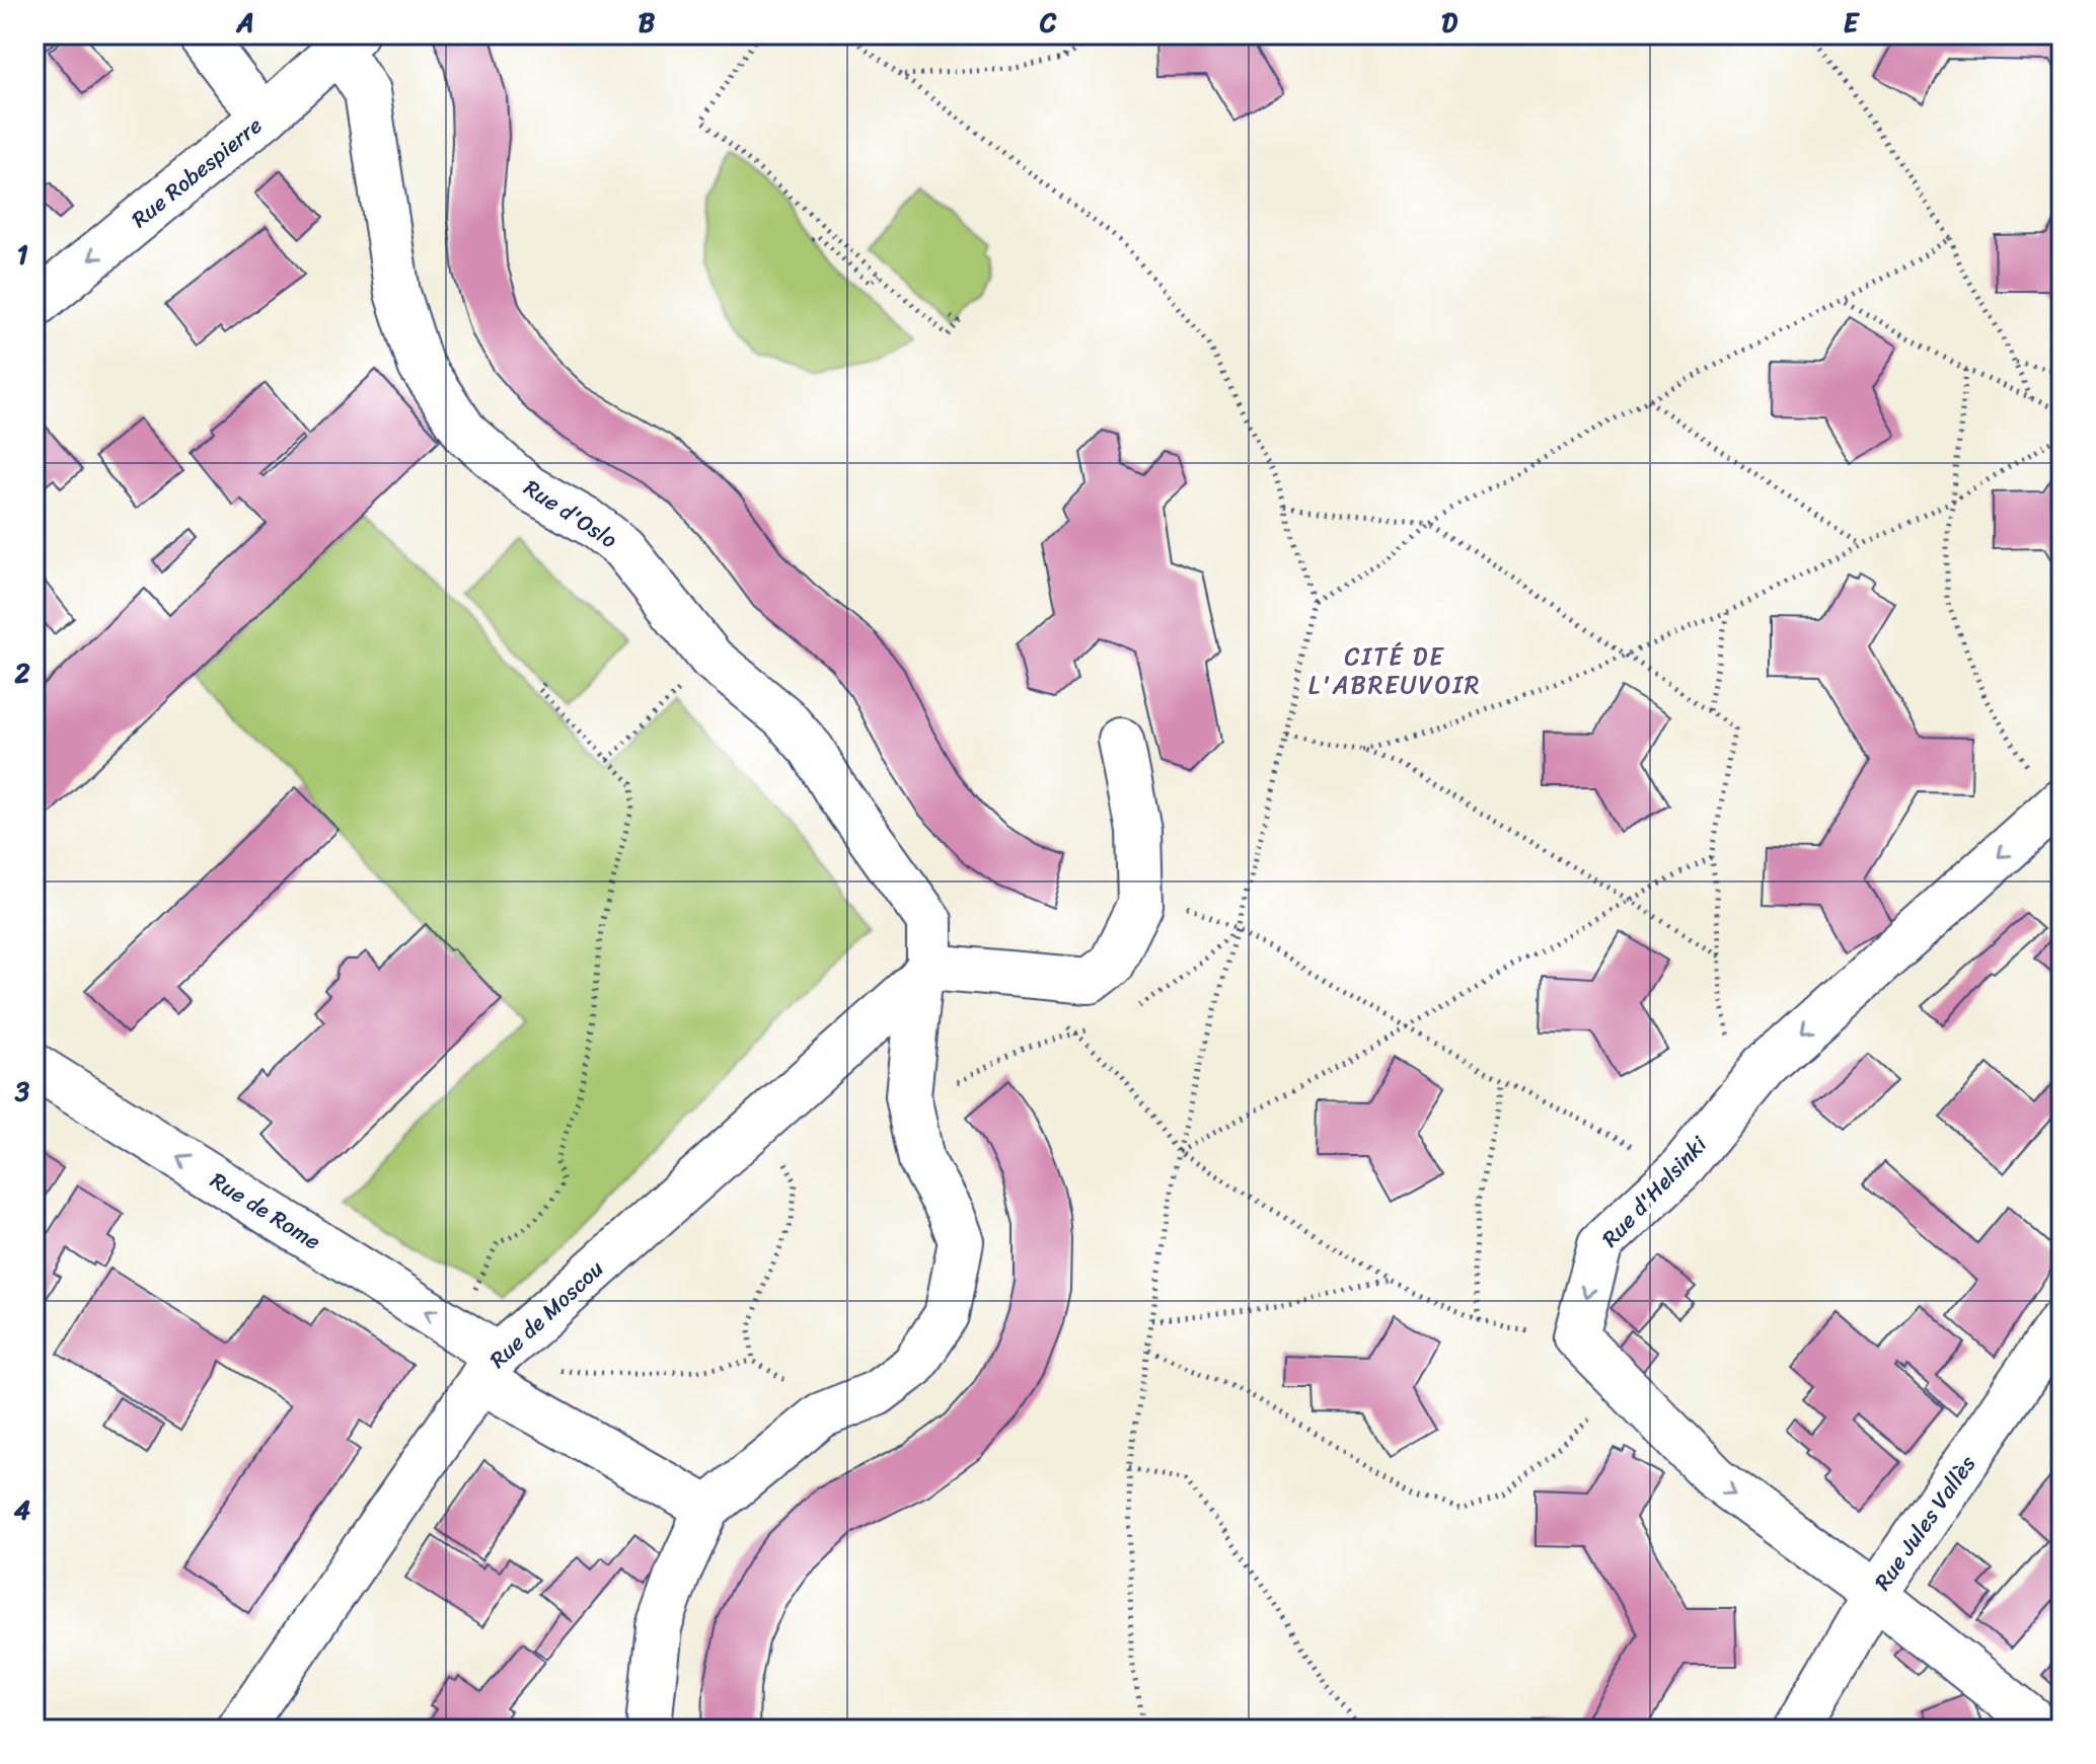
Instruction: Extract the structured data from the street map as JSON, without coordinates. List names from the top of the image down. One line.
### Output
{"streets":{"street":["Rue Robespierre","Rue d'Oslo","Rue d'Helsinki","Rue de Rome","Rue de Moscou","Rue Jules Vallès"]},"crossings":[["Rue Robespierre","Rue d'Oslo"],["Rue d'Oslo","Rue de Rome"],["Rue d'Oslo","Rue de Moscou"],["Rue de Rome","Rue de Moscou"]],"one_way":["Rue Robespierre","Rue d'Helsinki","Rue de Rome"],"districts":["CITÉ DE L'ABREUVOIR"],"grid":{"columns":["A","B","C","D","E"],"rows":["1","2","3","4"]}}
